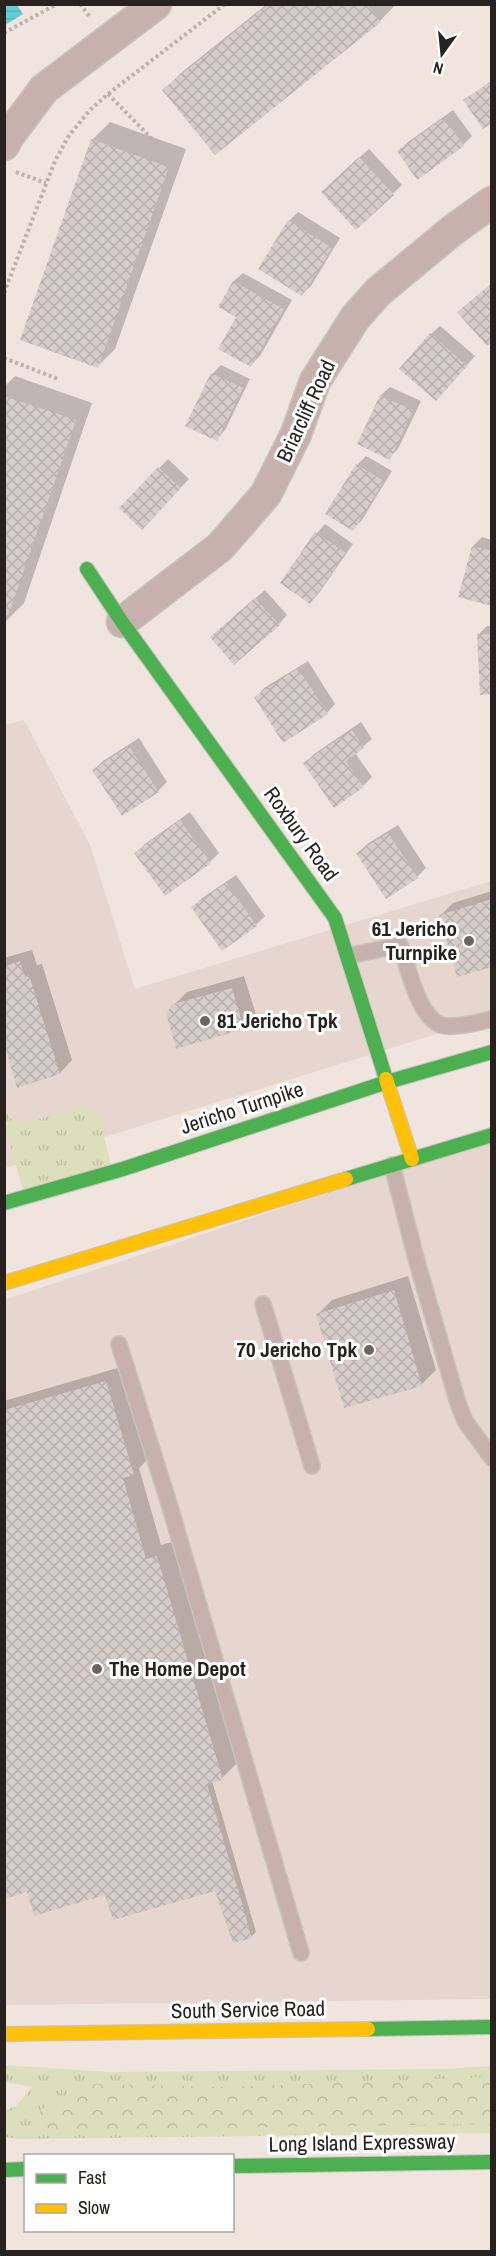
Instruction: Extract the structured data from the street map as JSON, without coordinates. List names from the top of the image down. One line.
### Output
{"streets":{"main road":["Roxbury Road","Jericho Turnpike","South Service Road","Long Island Expressway"],"street":["Briarcliff Road"]},"crossings":[["Briarcliff Road","Roxbury Road"],["Roxbury Road","Jericho Turnpike"]],"places":["61 Jericho Turnpike","81 Jericho Tpk","70 Jericho Tpk","The Home Depot"],"legend":["Fast","Slow"],"north":"bottom"}
